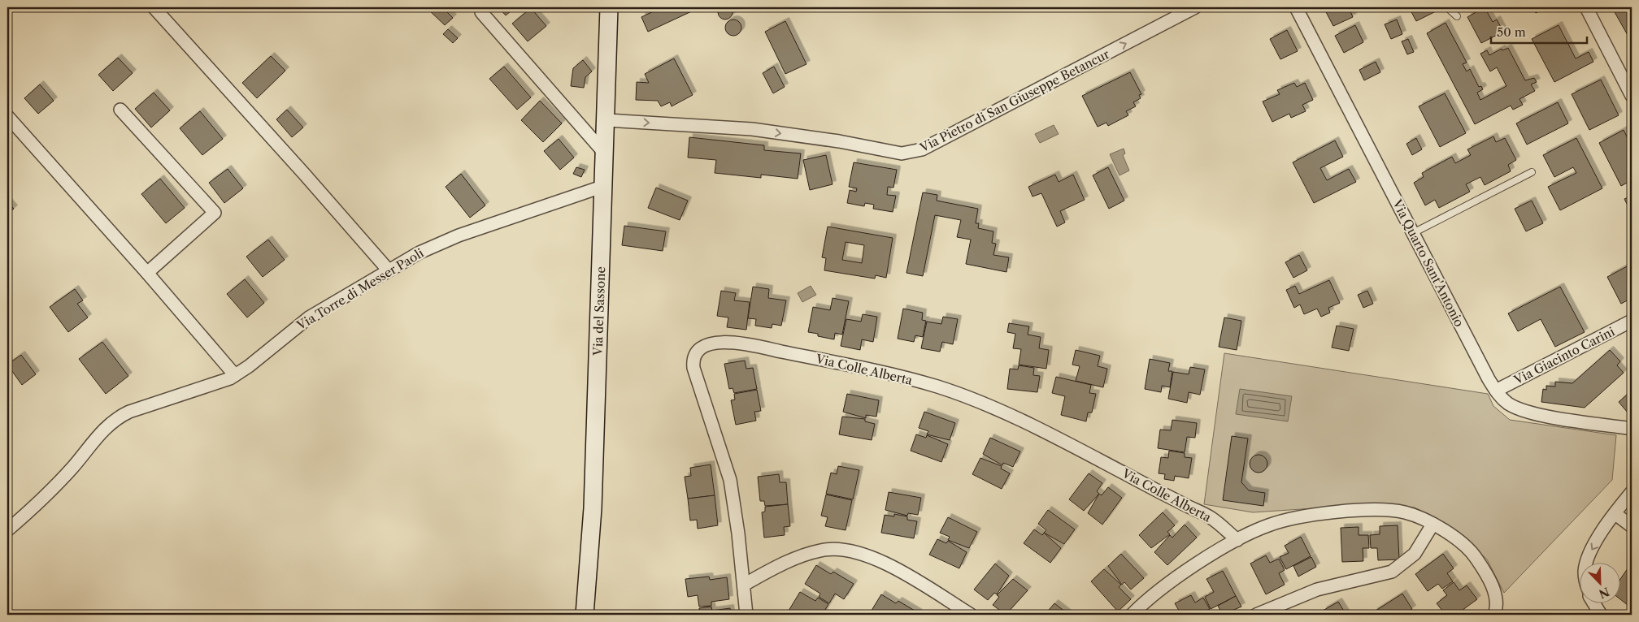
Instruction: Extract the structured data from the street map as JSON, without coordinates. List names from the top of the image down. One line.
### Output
{"streets":{"main road":["Via del Sassone"],"street":["Via Pietro di San Giuseppe Betancur","Via Quarto Sant'Antonio","Via Torre di Messer Paoli","Via Giacinto Carini","Via Colle Alberta"]},"crossings":[["Via Pietro di San Giuseppe Betancur","Via del Sassone"],["Via Quarto Sant'Antonio","Via Giacinto Carini"],["Via Torre di Messer Paoli","Via del Sassone"]],"one_way":["Via Pietro di San Giuseppe Betancur"],"scale_bar":"50 m","north":"bottom right"}
